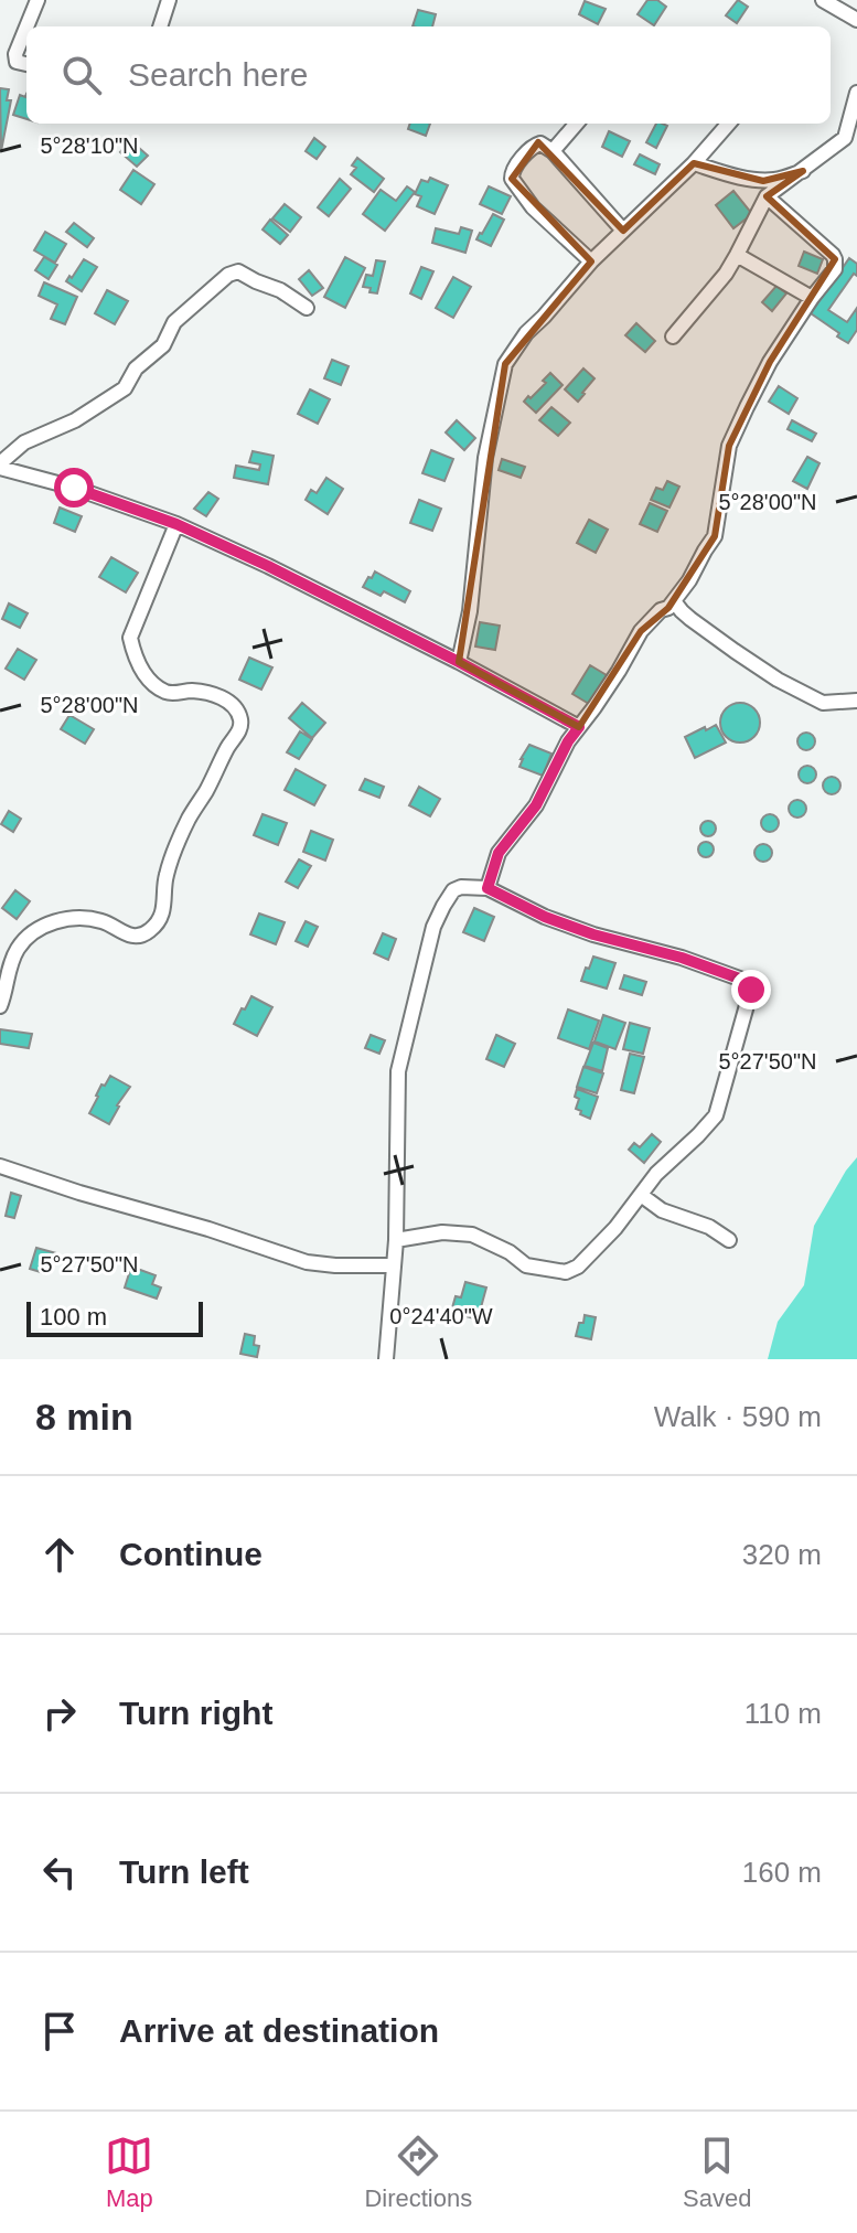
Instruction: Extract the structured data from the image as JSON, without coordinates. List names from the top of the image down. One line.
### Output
{"scale_bar":"100 m","page":{"search":"Search here","scale":"100 m","heading":["8 min","Walk · 590 m"],"list":[["Continue","320 m"],["Turn right","110 m"],["Turn left","160 m"],"Arrive at destination"],"nav":["Map","Directions","Saved"]},"coordinates":["5°28'10\"N","5°28'00\"N","5°27'50\"N","0°24'40\"W"]}
